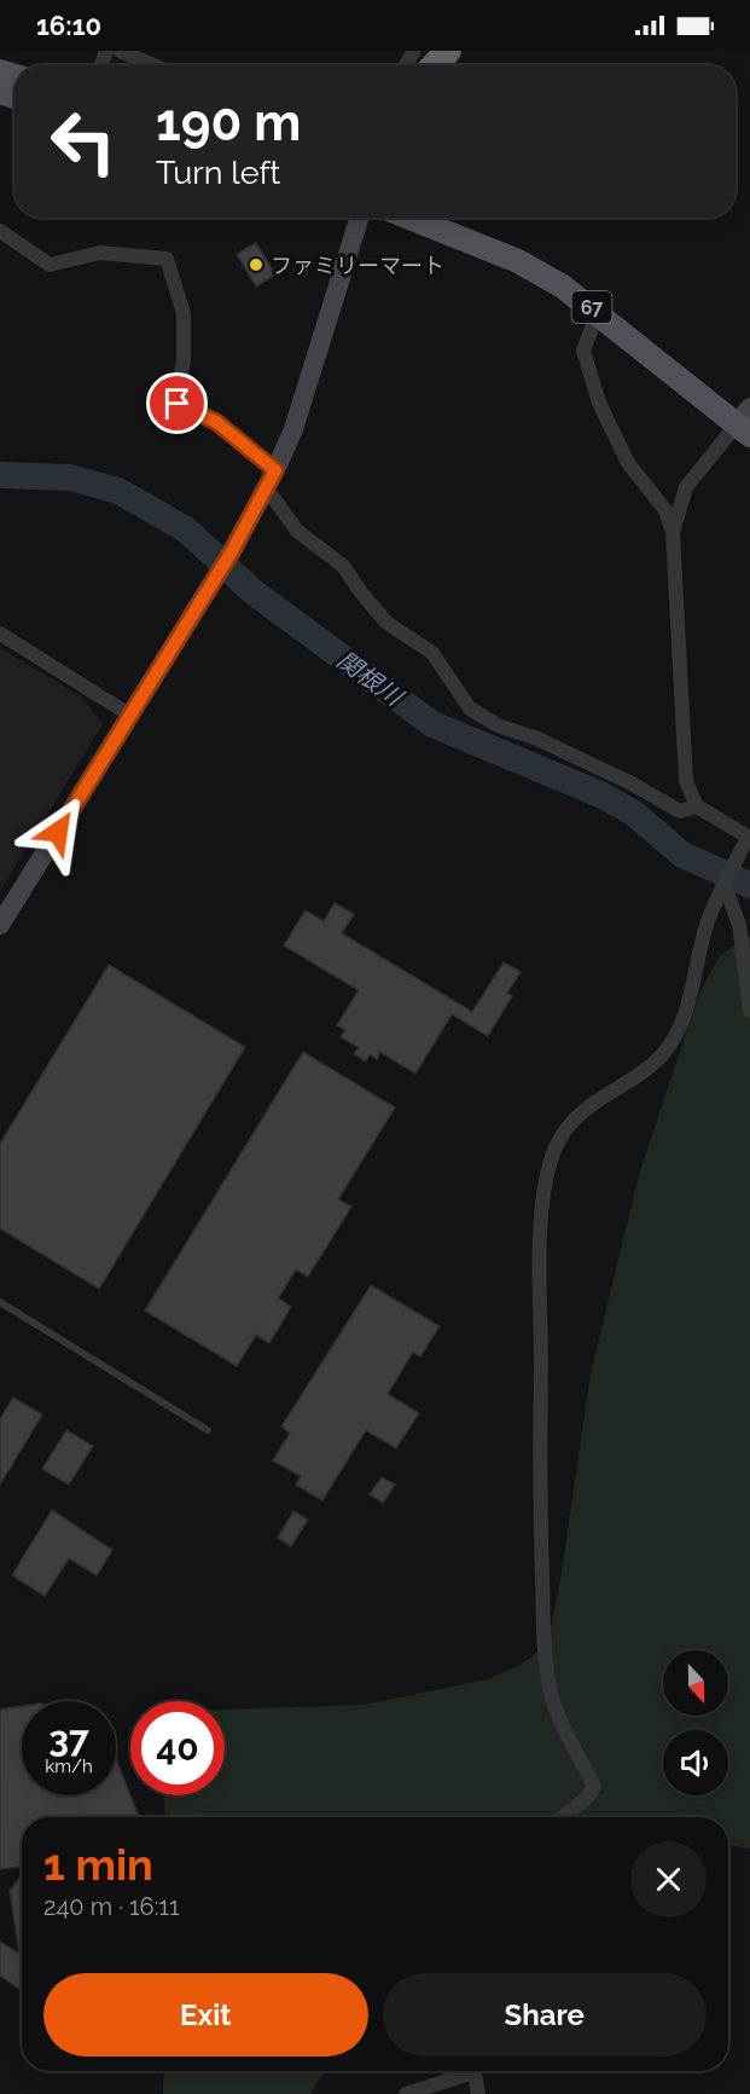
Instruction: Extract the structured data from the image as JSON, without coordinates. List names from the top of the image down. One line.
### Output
{"streets":{"main road":["67"]},"water":["関根川"],"places":["ファミリーマート"],"north":"bottom","page":{"status":"16:10","turn":["190 m","Turn left"],"speed":"37 km/h","limit":"40","heading":["1 min","240 m · 16:11"],"buttons":["Exit","Share"]}}
